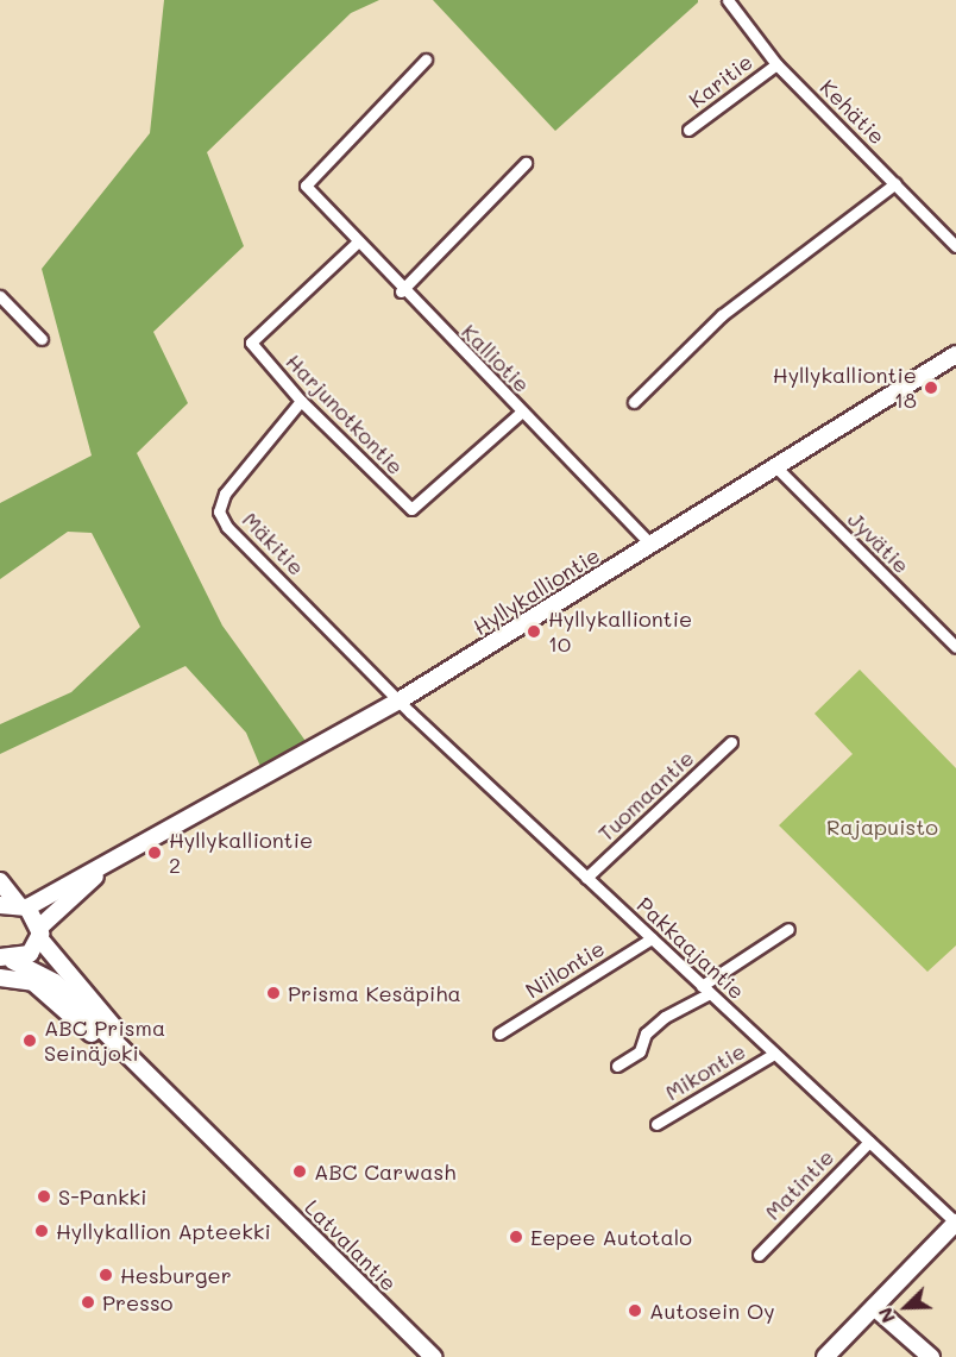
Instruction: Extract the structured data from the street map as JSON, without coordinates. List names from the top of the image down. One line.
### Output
{"streets":{"main road":["Hyllykalliontie","Latvalantie"],"street":["Karitie","Kehätie","Kalliotie","Harjunotkontie","Jyvätie","Mäkitie","Tuomaantie","Pakkaajantie","Niilontie","Mikontie","Matintie"]},"crossings":[["Karitie","Kehätie"],["Kalliotie","Harjunotkontie"],["Kalliotie","Hyllykalliontie"],["Harjunotkontie","Mäkitie"],["Jyvätie","Hyllykalliontie"],["Mäkitie","Hyllykalliontie"],["Mäkitie","Pakkaajantie"],["Hyllykalliontie","Pakkaajantie"],["Hyllykalliontie","Latvalantie"],["Tuomaantie","Pakkaajantie"],["Pakkaajantie","Niilontie"],["Pakkaajantie","Mikontie"],["Pakkaajantie","Matintie"]],"parks":["Rajapuisto"],"places":["Hyllykalliontie 18","Hyllykalliontie 10","Hyllykalliontie 2","Prisma Kesäpiha","ABC Prisma Seinäjoki","ABC Carwash","S-Pankki","Hyllykallion Apteekki","Eepee Autotalo","Hesburger","Presso","Autosein Oy"],"north":"bottom left"}
